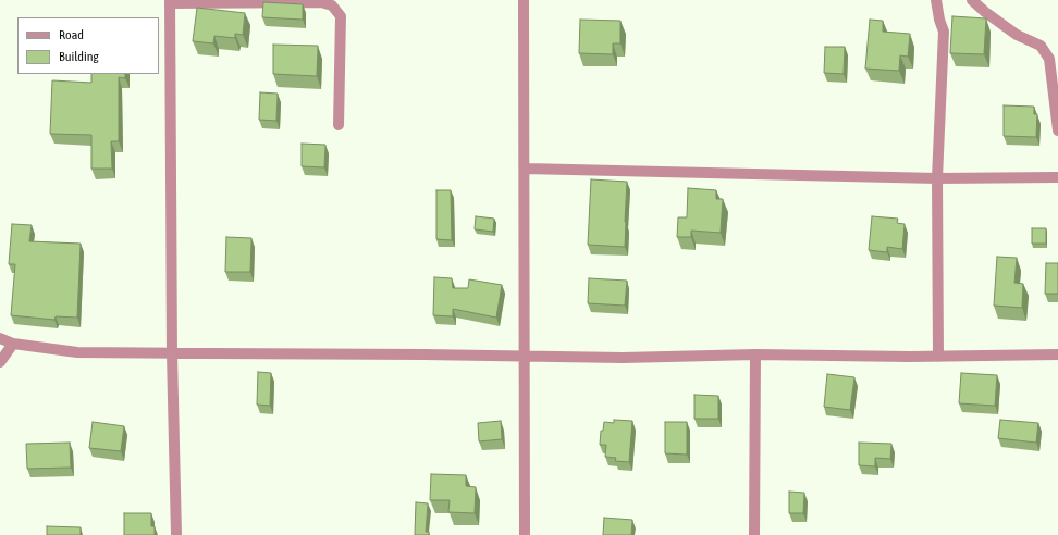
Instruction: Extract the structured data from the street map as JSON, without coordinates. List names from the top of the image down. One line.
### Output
{"legend":["Road","Building"]}
